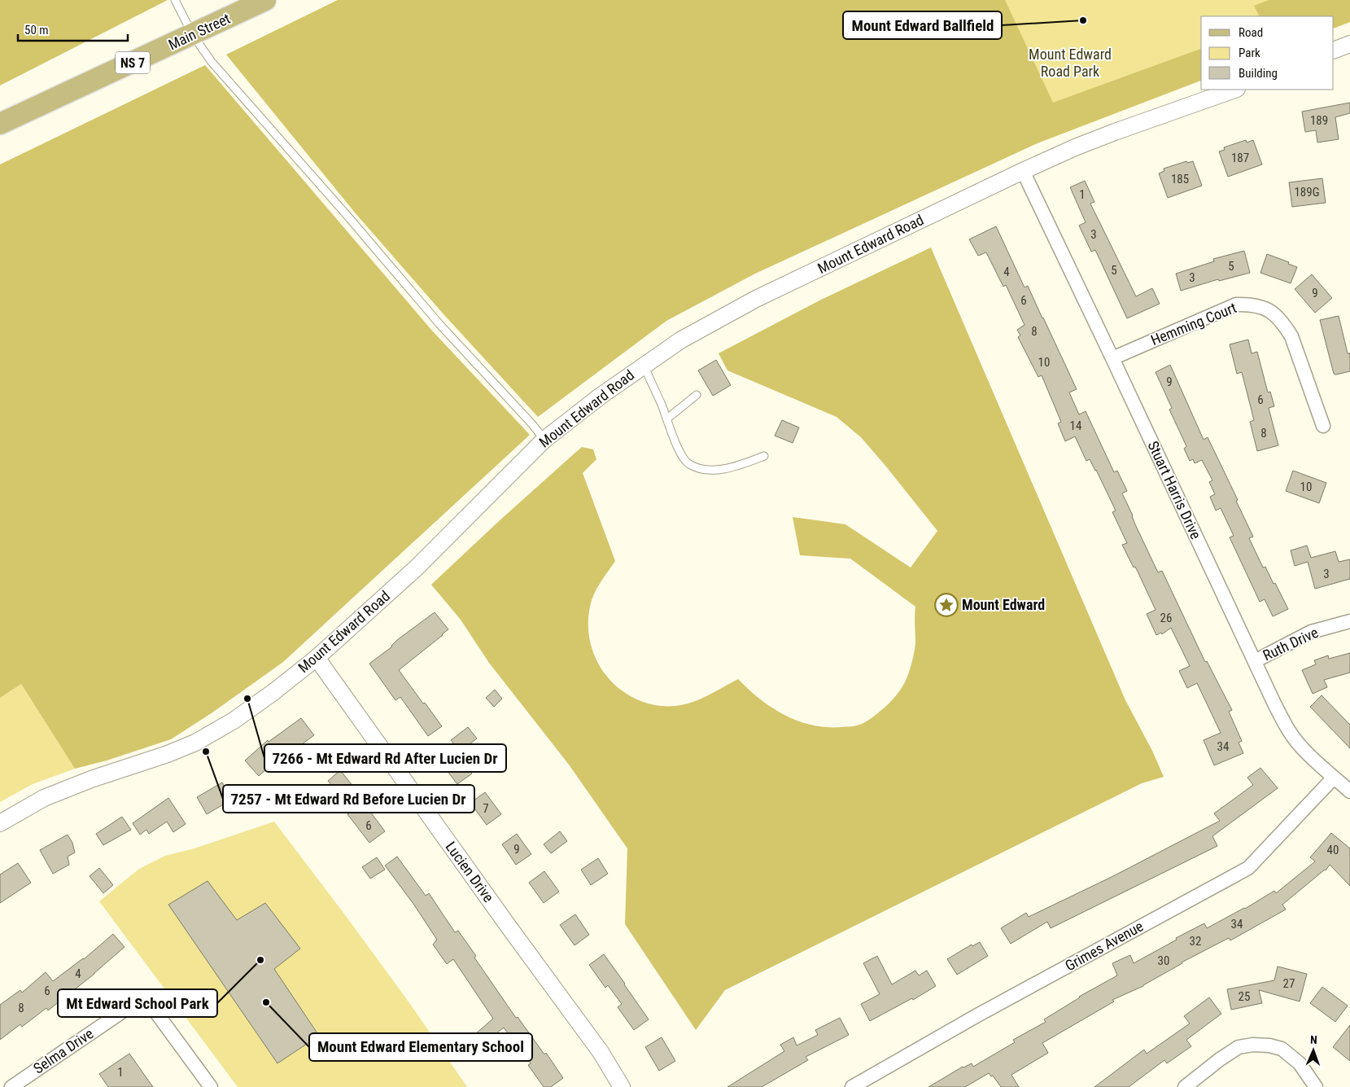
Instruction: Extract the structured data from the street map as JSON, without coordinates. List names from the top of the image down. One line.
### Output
{"streets":{"main road":["Main Street","NS 7"],"street":["Mount Edward Road","Hemming Court","Stuart Harris Drive","Ruth Drive","Lucien Drive","Grimes Avenue","Selma Drive"]},"crossings":[["Mount Edward Road","Stuart Harris Drive"],["Mount Edward Road","Lucien Drive"],["Hemming Court","Stuart Harris Drive"],["Stuart Harris Drive","Ruth Drive"],["Stuart Harris Drive","Grimes Avenue"]],"parks":["Mount Edward Road Park"],"places":{"other":["Mount Edward Ballfield","7266 - Mt Edward Rd After Lucien Dr","7257 - Mt Edward Rd Before Lucien Dr","Mt Edward School Park","Mount Edward Elementary School"],"place":["Mount Edward"]},"house_numbers":["189","187","185","189G","1","3","5","5","4","3","9","6","8","10","9","6","14","8","10","3","26","34","7","6","9","40","34","32","30","4","27","6","25","8","1"],"legend":["Road","Park","Building"],"scale_bar":"50 m","north":"top"}
